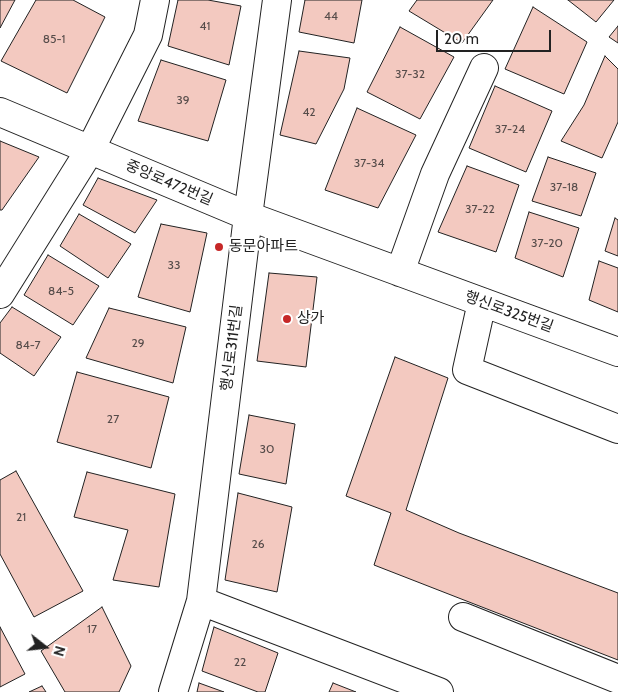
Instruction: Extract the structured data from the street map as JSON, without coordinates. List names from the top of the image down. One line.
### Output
{"streets":{"street":["중앙로472번길","행신로325번길","행신로311번길"]},"crossings":[["중앙로472번길","행신로325번길"],["중앙로472번길","행신로311번길"],["행신로325번길","행신로311번길"]],"places":["동문아파트","상가"],"house_numbers":["44","41","85-1","37-32","39","42","37-24","37-34","37-18","37-22","37-20","33","84-5","29","84-7","27","30","21","26","17","22"],"scale_bar":"20 m","north":"right"}
